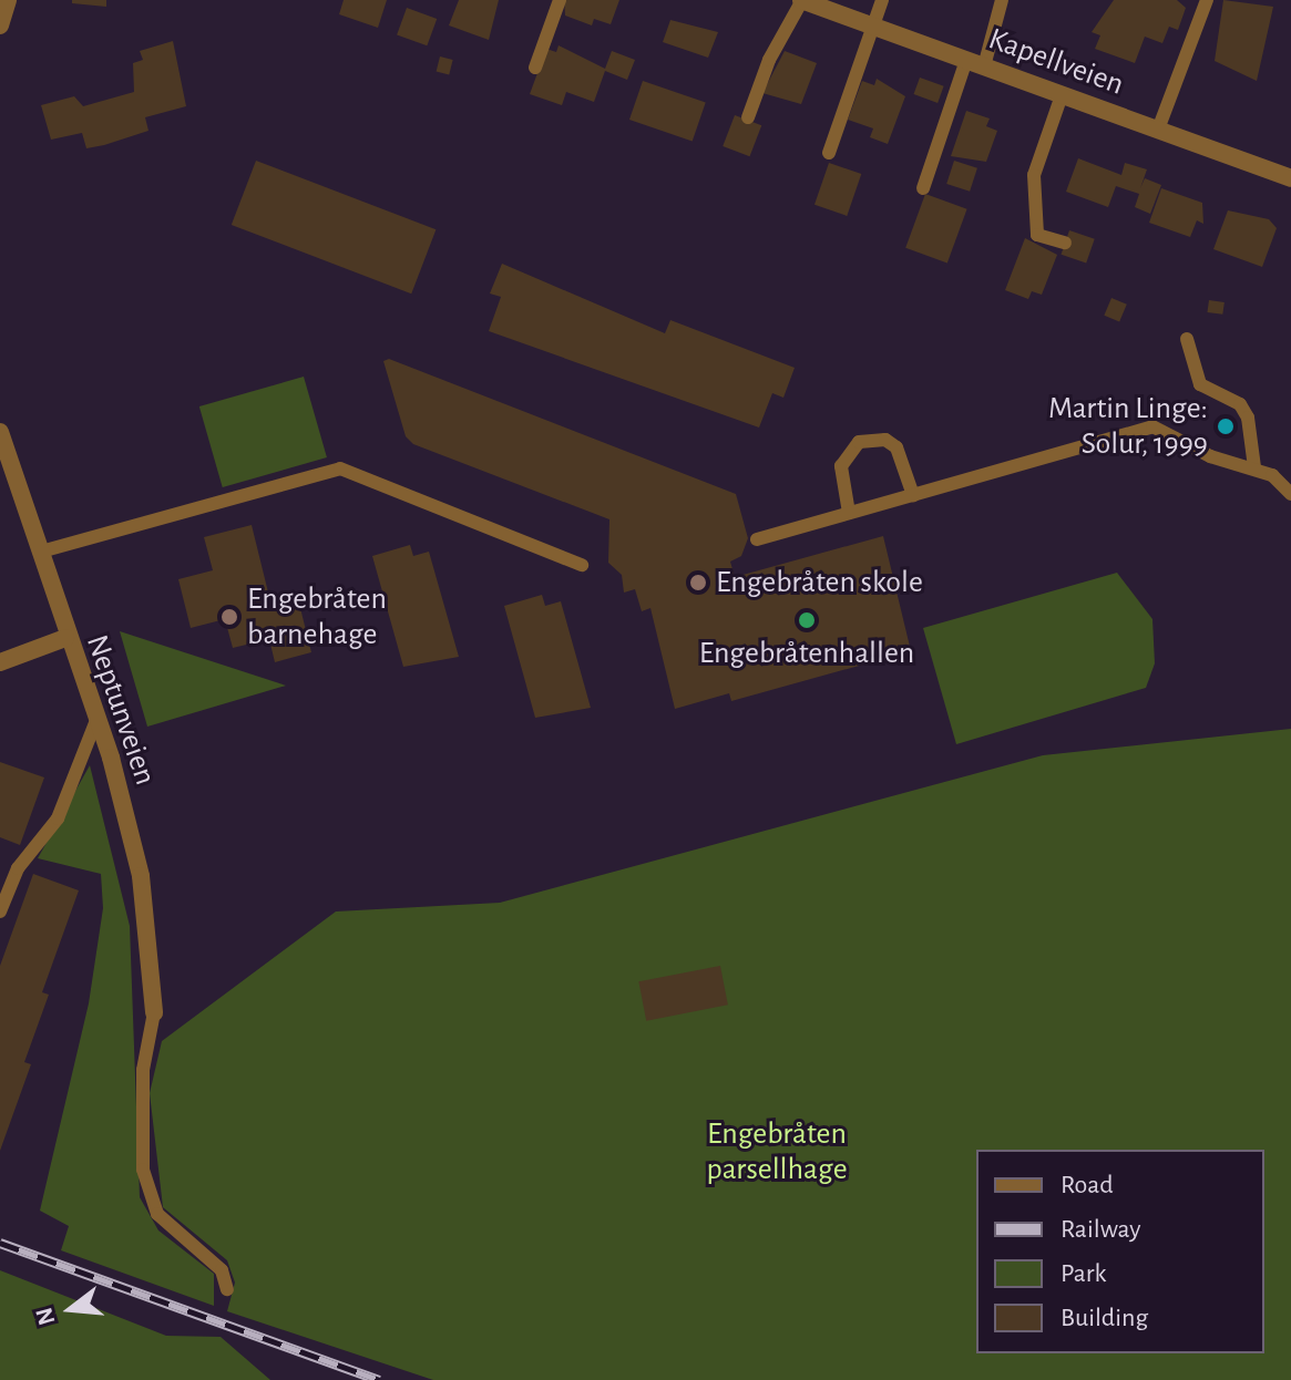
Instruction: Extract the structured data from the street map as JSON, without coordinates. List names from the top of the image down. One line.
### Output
{"streets":{"street":["Kapellveien","Neptunveien"]},"parks":["Engebråten parsellhage"],"places":["Martin Linge: Solur, 1999","Engebråten skole","Engebråten barnehage","Engebråtenhallen"],"legend":["Road","Railway","Park","Building"],"north":"left"}
